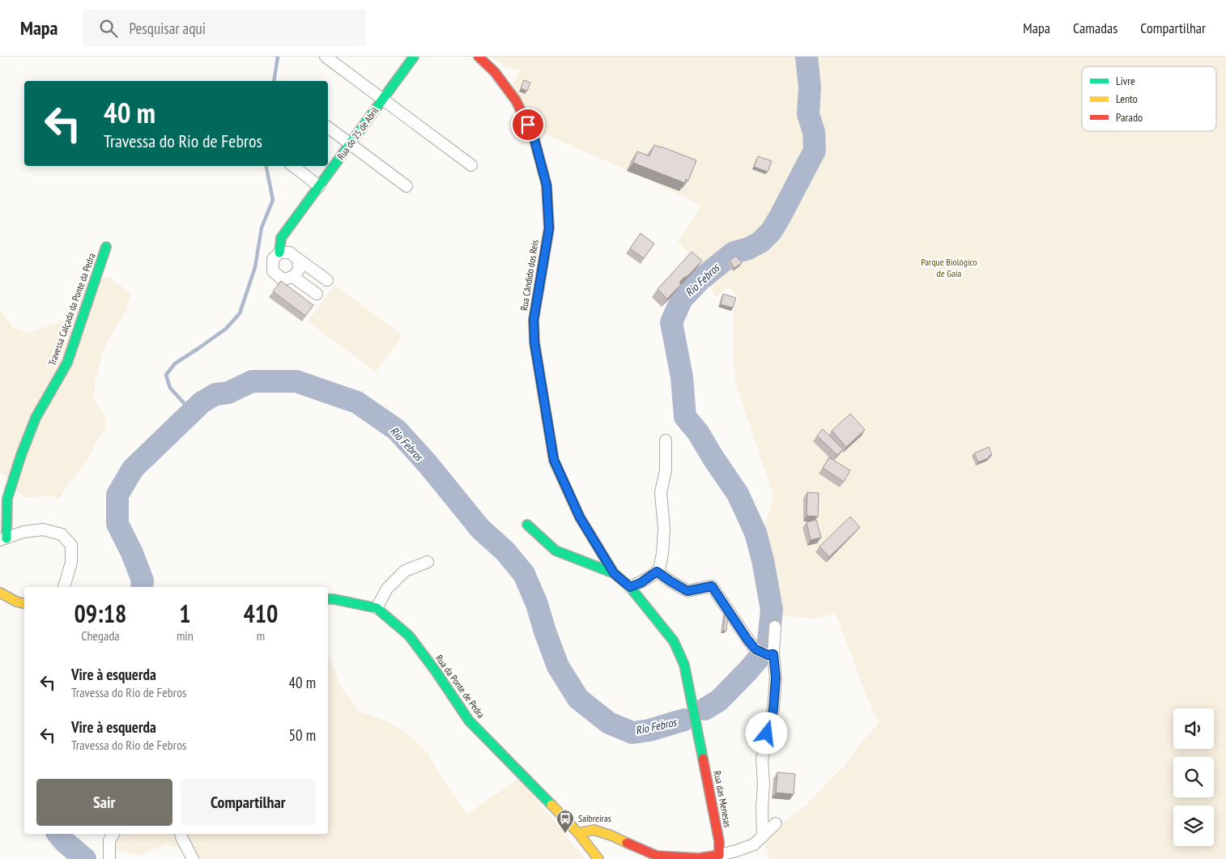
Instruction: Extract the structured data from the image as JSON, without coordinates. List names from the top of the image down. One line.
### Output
{"streets":{"street":["Rua do 25 de Abril","Rua Cândido dos Reis","Travessa Calçada da Ponte da Pedra","Rua da Ponte de Pedra","Rua das Menesas"]},"crossings":[["Rua Cândido dos Reis","Rua das Menesas"]],"water":["Rio Febros"],"parks":["Parque Biológico de Gaia"],"places":{"bus stop":["Saibreiras"]},"legend":["Livre","Lento","Parado"],"page":{"header":"Mapa","search":"Pesquisar aqui","nav":["Mapa","Camadas","Compartilhar"],"turn":["40 m","Travessa do Rio de Febros"],"eta":["09:18","Chegada","1","min","410","m"],"list":[{"name":"Vire à esquerda","note":"Travessa do Rio de Febros","value":"40 m"},{"name":"Vire à esquerda","note":"Travessa do Rio de Febros","value":"50 m"}],"buttons":["Sair","Compartilhar"]}}
